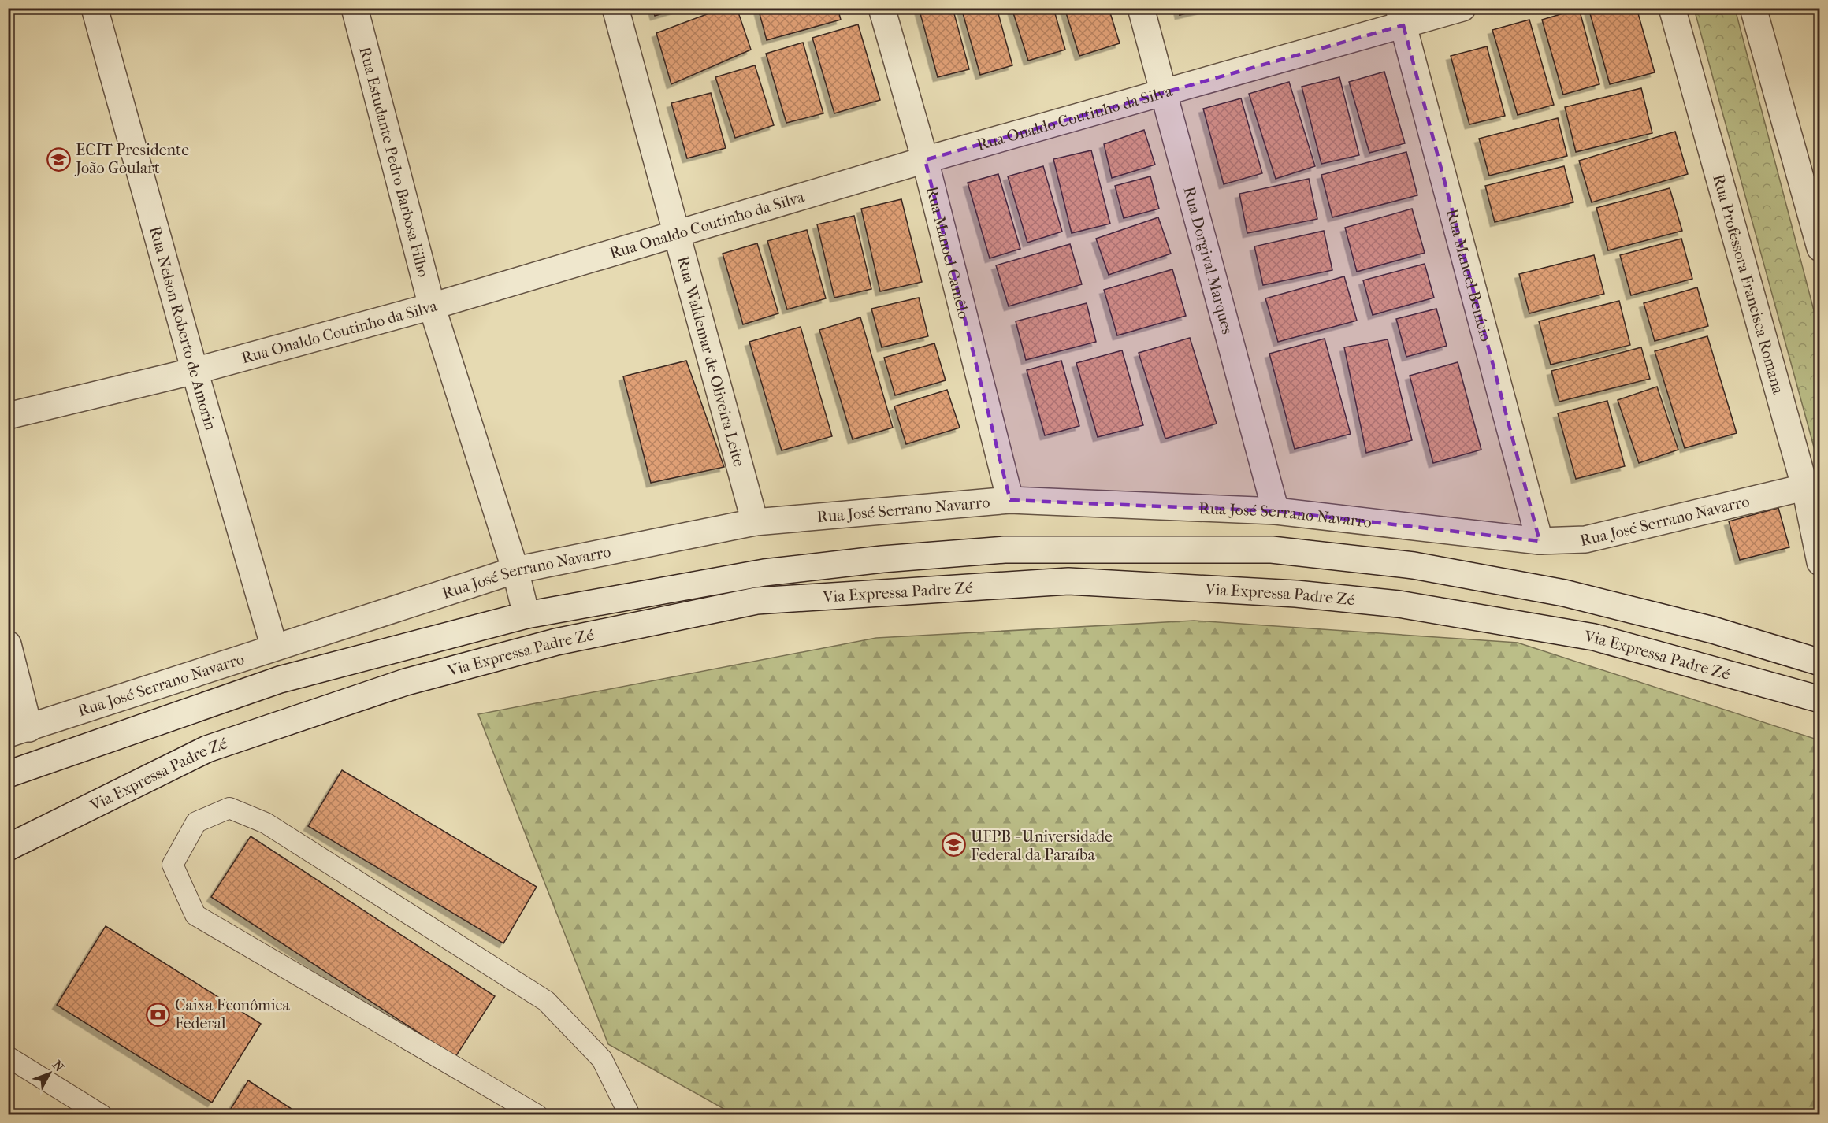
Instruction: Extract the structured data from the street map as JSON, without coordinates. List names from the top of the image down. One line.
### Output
{"streets":{"street":["Rua Onaldo Coutinho da Silva","Rua Estudante Pedro Barbosa Filho","Rua Manoel Camêlo","Rua Dorgival Marques","Rua Manoel Benício","Rua Professora Francisca Romana","Rua Nelson Roberto de Amorin","Rua Waldemar de Oliveira Leite","Rua José Serrano Navarro","Via Expressa Padre Zé"]},"crossings":[["Rua Onaldo Coutinho da Silva","Rua Estudante Pedro Barbosa Filho"],["Rua Onaldo Coutinho da Silva","Rua Manoel Camêlo"],["Rua Onaldo Coutinho da Silva","Rua Dorgival Marques"],["Rua Onaldo Coutinho da Silva","Rua Manoel Benício"],["Rua Onaldo Coutinho da Silva","Rua Nelson Roberto de Amorin"],["Rua Onaldo Coutinho da Silva","Rua Waldemar de Oliveira Leite"],["Rua Estudante Pedro Barbosa Filho","Rua José Serrano Navarro"],["Rua Estudante Pedro Barbosa Filho","Via Expressa Padre Zé"],["Rua Manoel Camêlo","Rua José Serrano Navarro"],["Rua Dorgival Marques","Rua José Serrano Navarro"],["Rua Manoel Benício","Rua José Serrano Navarro"],["Rua Professora Francisca Romana","Rua José Serrano Navarro"],["Rua Nelson Roberto de Amorin","Rua José Serrano Navarro"],["Rua Waldemar de Oliveira Leite","Rua José Serrano Navarro"]],"places":{"school or university":["ECIT Presidente João Goulart","UFPB - Universidade Federal da Paraíba"],"bank":["Caixa Econômica Federal"]},"north":"top right"}
